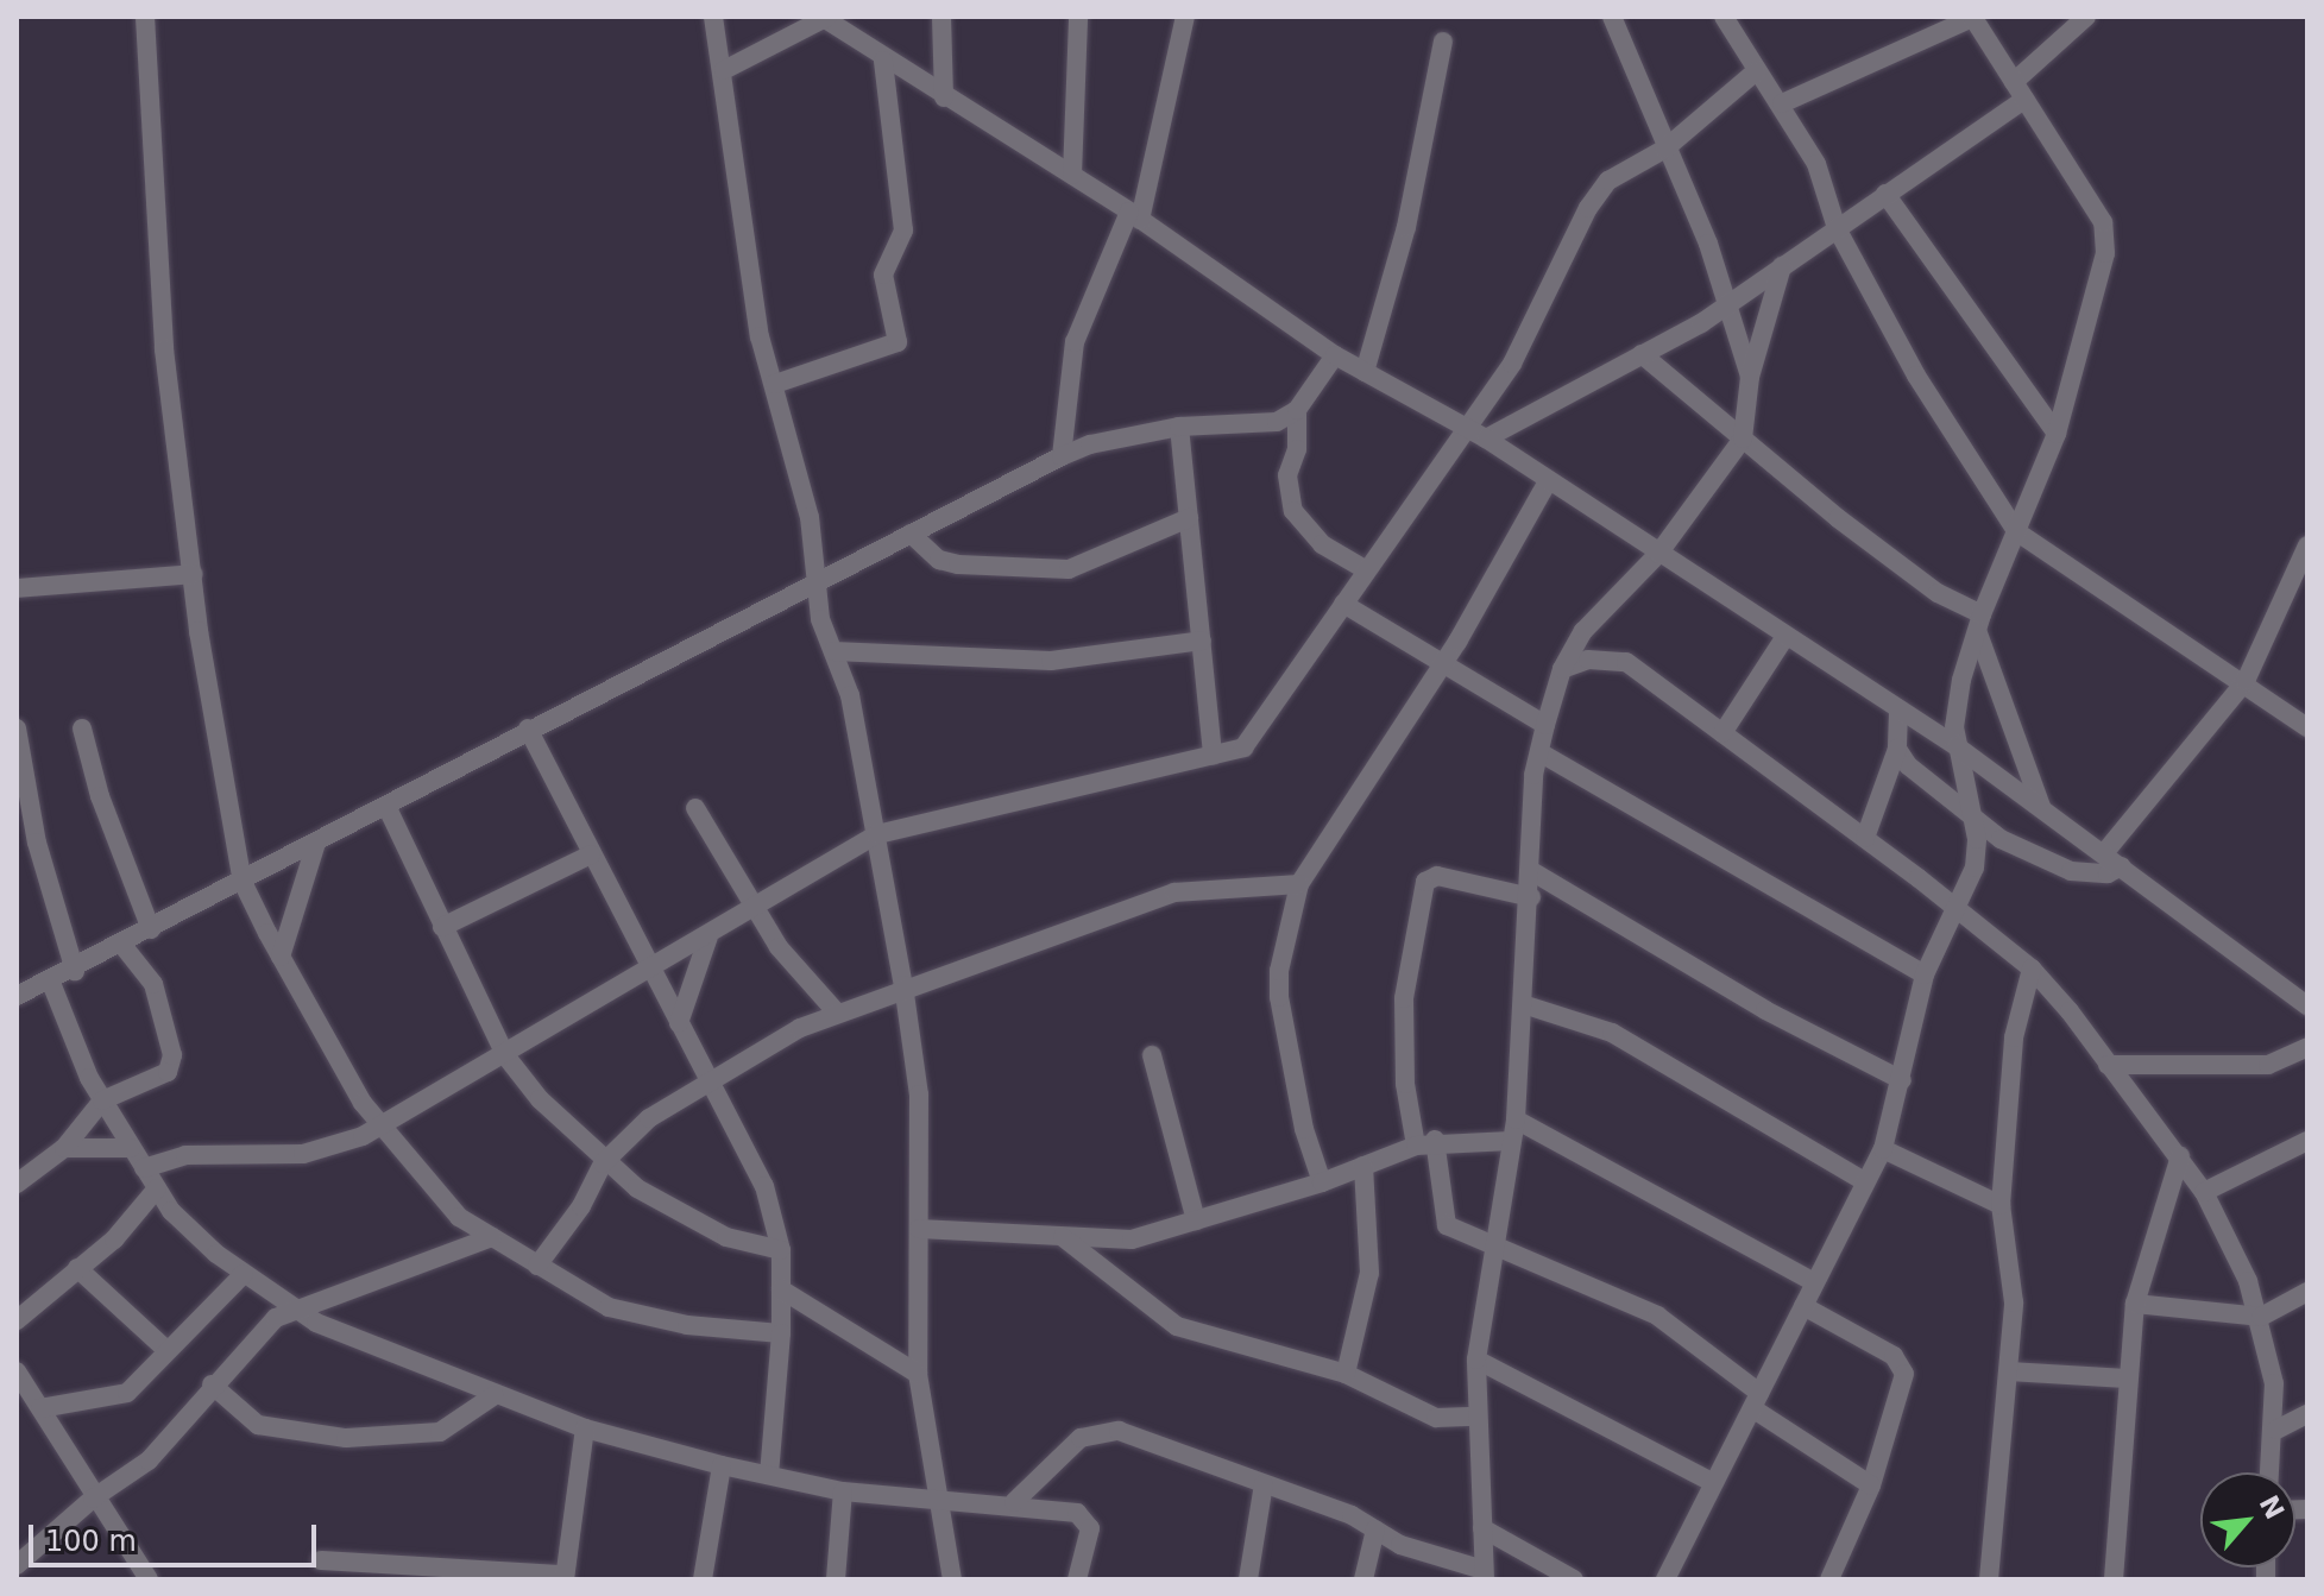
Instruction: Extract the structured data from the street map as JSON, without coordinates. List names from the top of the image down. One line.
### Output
{"scale_bar":"100 m","north":"top right"}
